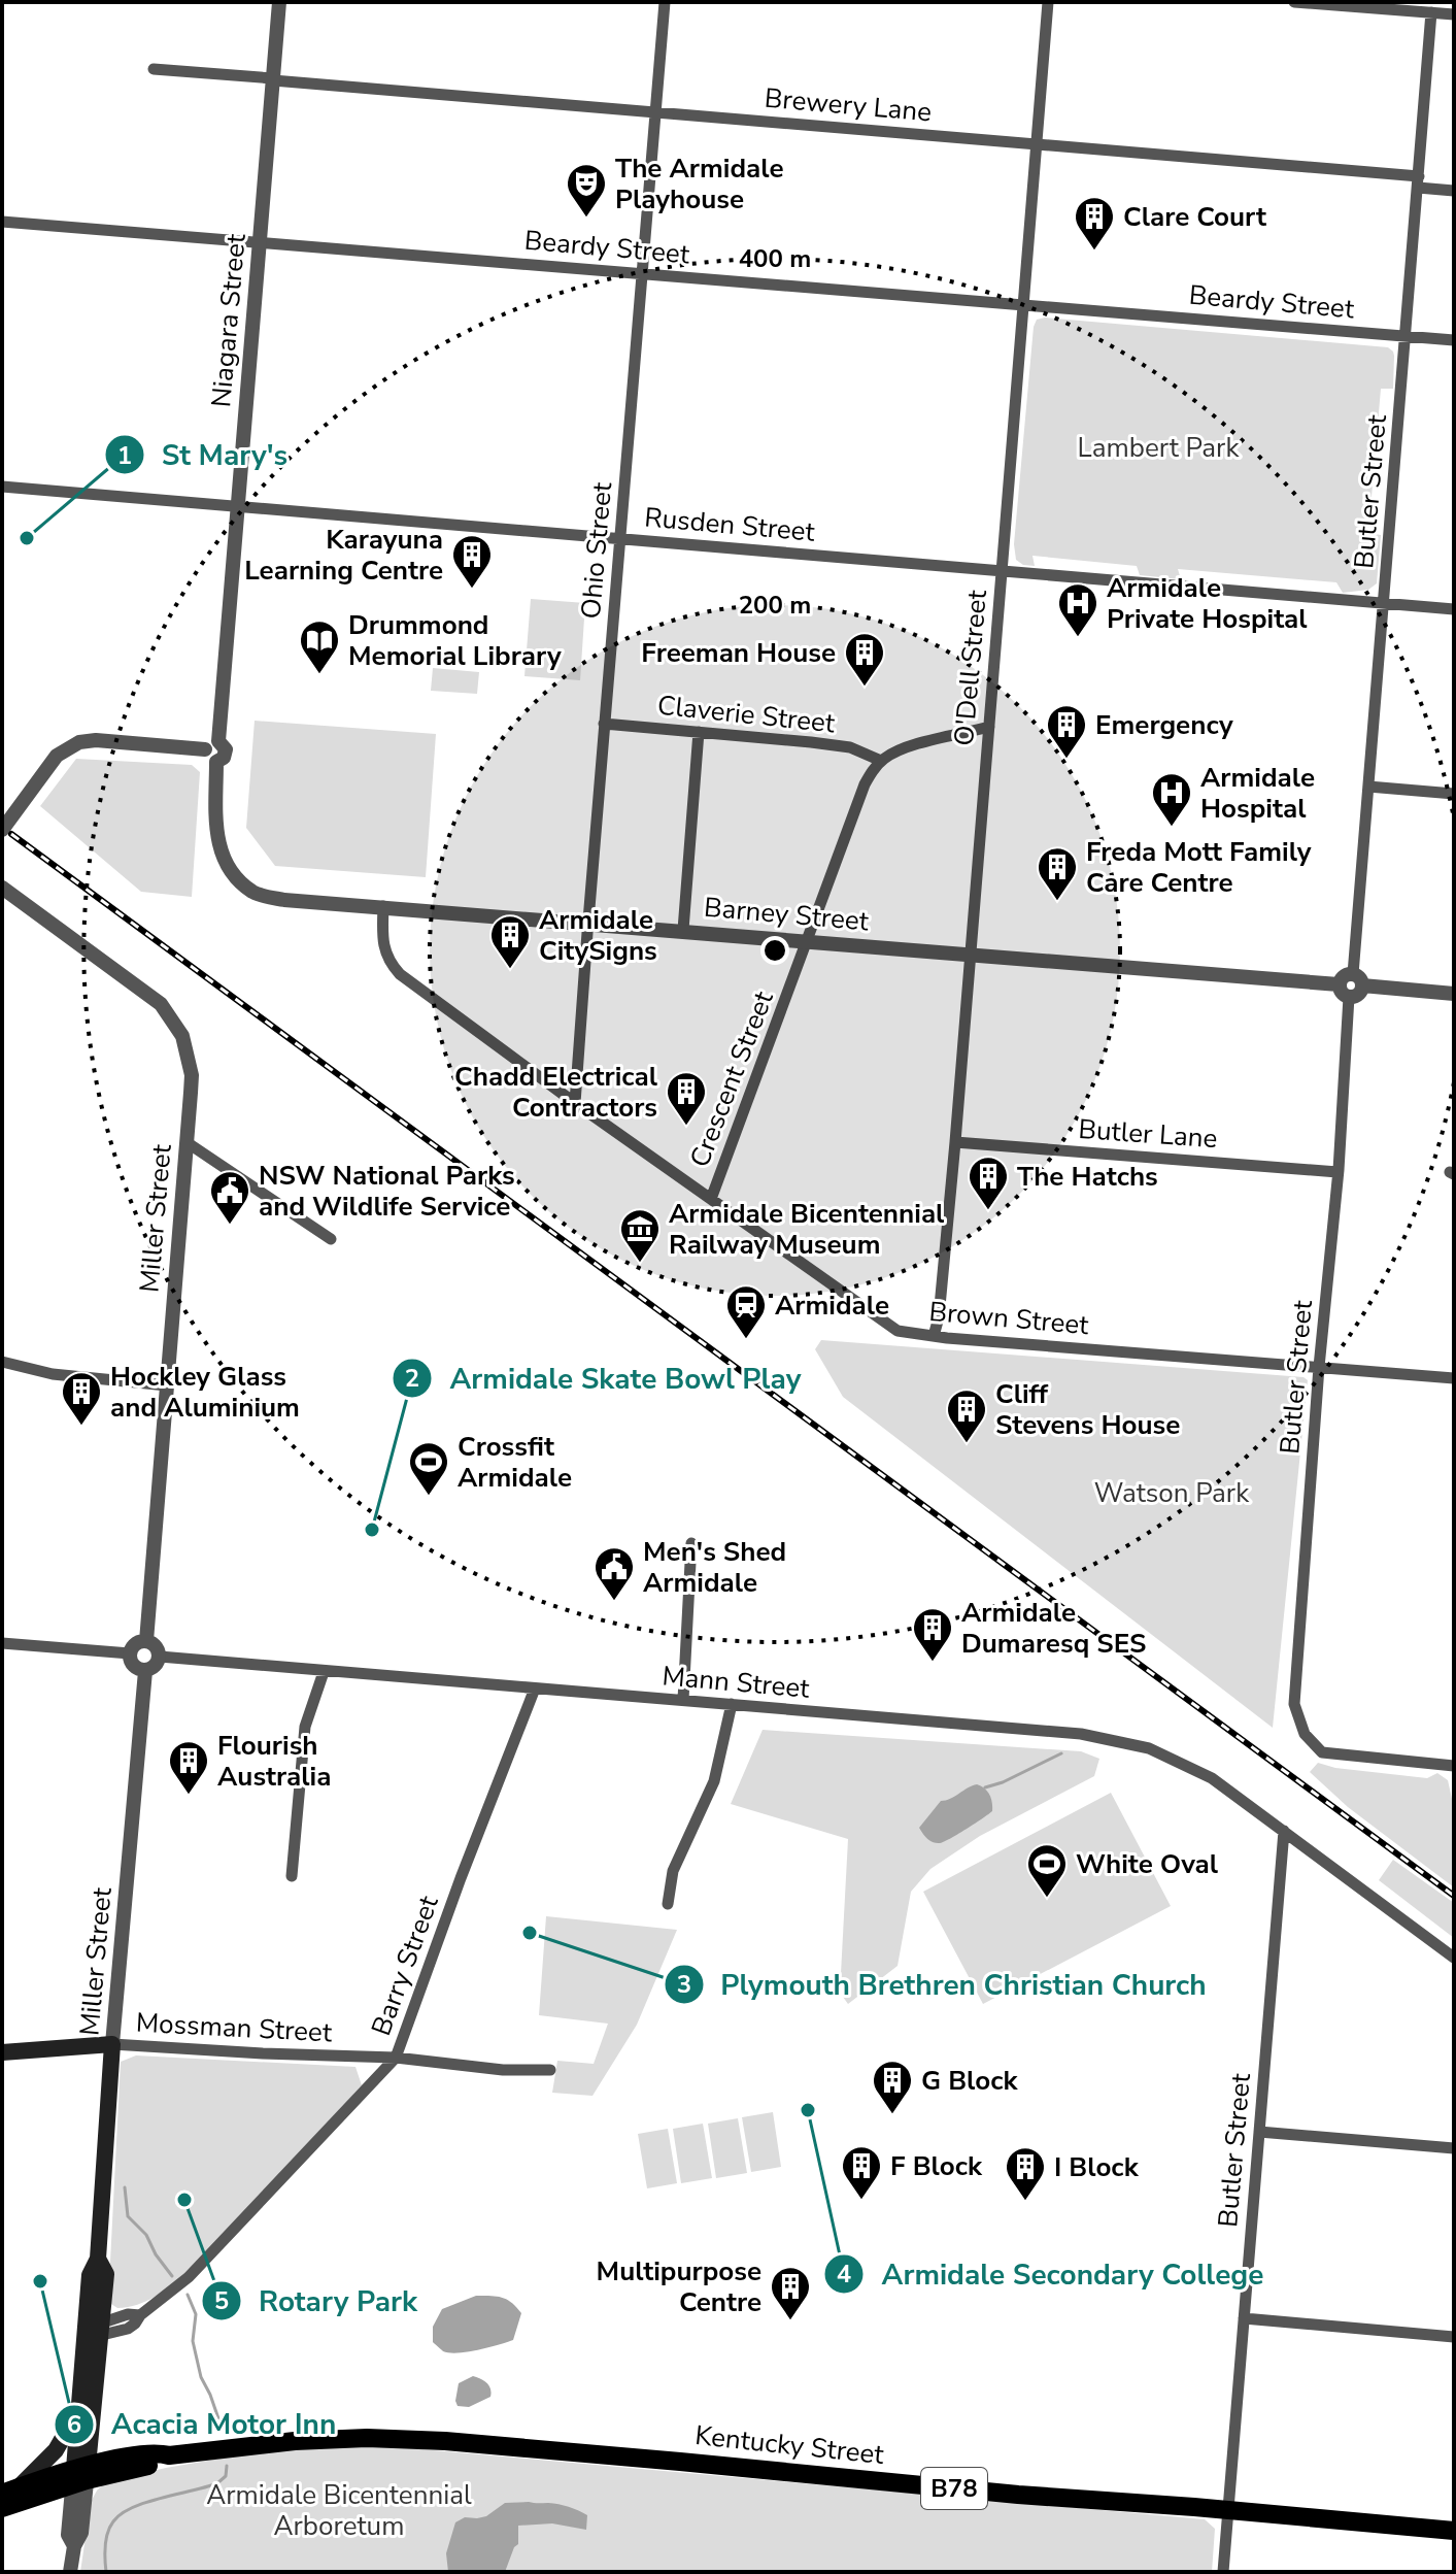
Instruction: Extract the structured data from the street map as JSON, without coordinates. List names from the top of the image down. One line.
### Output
{"streets":{"main road":["Miller Street","Kentucky Street","B78"],"street":["Brewery Lane","Beardy Street","Niagara Street","Butler Street","Rusden Street","Ohio Street","O'Dell Street","Claverie Street","Barney Street","Crescent Street","Butler Lane","Brown Street","Mann Street","Barry Street","Mossman Street"]},"crossings":[["Brewery Lane","Niagara Street"],["Brewery Lane","Butler Street"],["Brewery Lane","Ohio Street"],["Brewery Lane","O'Dell Street"],["Beardy Street","Niagara Street"],["Beardy Street","Butler Street"],["Beardy Street","Ohio Street"],["Beardy Street","O'Dell Street"],["Niagara Street","Rusden Street"],["Niagara Street","Barney Street"],["Butler Street","Rusden Street"],["Butler Street","Barney Street"],["Butler Street","Butler Lane"],["Butler Street","Brown Street"],["Butler Street","Mann Street"],["Butler Street","Kentucky Street"],["Rusden Street","Ohio Street"],["Rusden Street","O'Dell Street"],["Ohio Street","Claverie Street"],["Ohio Street","Barney Street"],["Ohio Street","Brown Street"],["O'Dell Street","Barney Street"],["O'Dell Street","Butler Lane"],["O'Dell Street","Brown Street"],["Claverie Street","Crescent Street"],["Barney Street","Crescent Street"],["Barney Street","Brown Street"],["Crescent Street","Brown Street"],["Miller Street","Mann Street"],["Miller Street","Barry Street"],["Miller Street","Mossman Street"],["Miller Street","Kentucky Street"],["Miller Street","B78"],["Mann Street","Barry Street"],["Barry Street","Mossman Street"],["Kentucky Street","B78"]],"parks":["Lambert Park","Watson Park","Armidale Bicentennial Arboretum"],"places":{"theatre":["The Armidale Playhouse"],"building":["Clare Court","Karayuna Learning Centre","Freeman House","Emergency","Freda Mott Family Care Centre","Armidale CitySigns","Chadd Electrical Contractors","The Hatchs","Hockley Glass and Aluminium","Cliff Stevens House","Armidale Dumaresq SES","Flourish Australia","G Block","F Block","I Block","Multipurpose Centre"],"other":["St Mary's","Armidale Skate Bowl Play","Plymouth Brethren Christian Church","Armidale Secondary College","Rotary Park","Acacia Motor Inn"],"hospital":["Armidale Private Hospital","Armidale Hospital"],"library":["Drummond Memorial Library"],"public building":["NSW National Parks and Wildlife Service","Men's Shed Armidale"],"museum":["Armidale Bicentennial Railway Museum"],"station":["Armidale"],"sports":["Crossfit Armidale","White Oval"]},"rings":["400 m","200 m"]}
